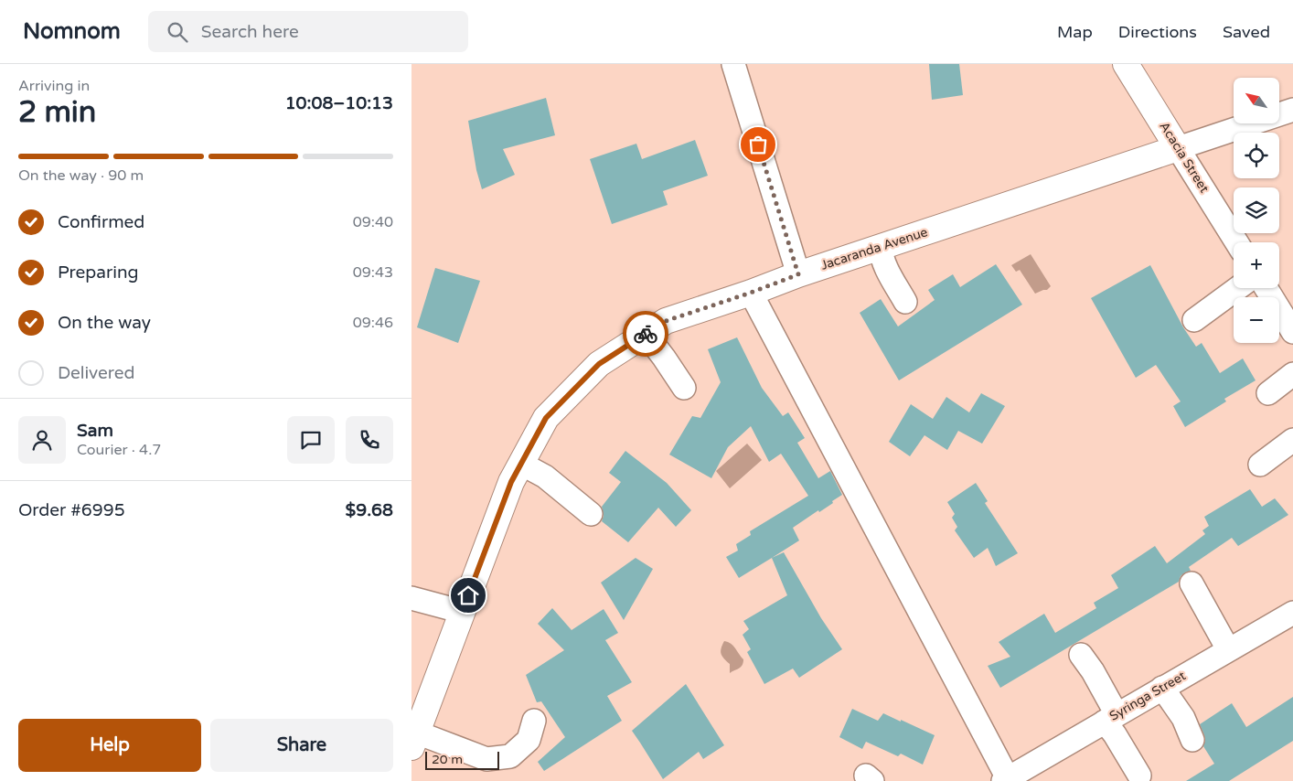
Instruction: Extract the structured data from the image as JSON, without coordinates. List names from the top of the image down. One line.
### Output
{"streets":{"street":["Acacia Street","Jacaranda Avenue","Syringa Street"]},"crossings":[["Acacia Street","Jacaranda Avenue"]],"scale_bar":"20 m","north":"top left","page":{"header":"Nomnom","search":"Search here","nav":["Map","Directions","Saved"],"heading":["2 min","Arriving in","10:08–10:13"],"panel":["Sam","Courier · 4.7","Order #6995","$9.68"],"map_buttons":["+","−"],"bar":"On the way · 90 m","list":[["Confirmed","09:40"],["Preparing","09:43"],["On the way","09:46"],"Delivered"],"buttons":["Help","Share"],"scale":"20 m"}}
